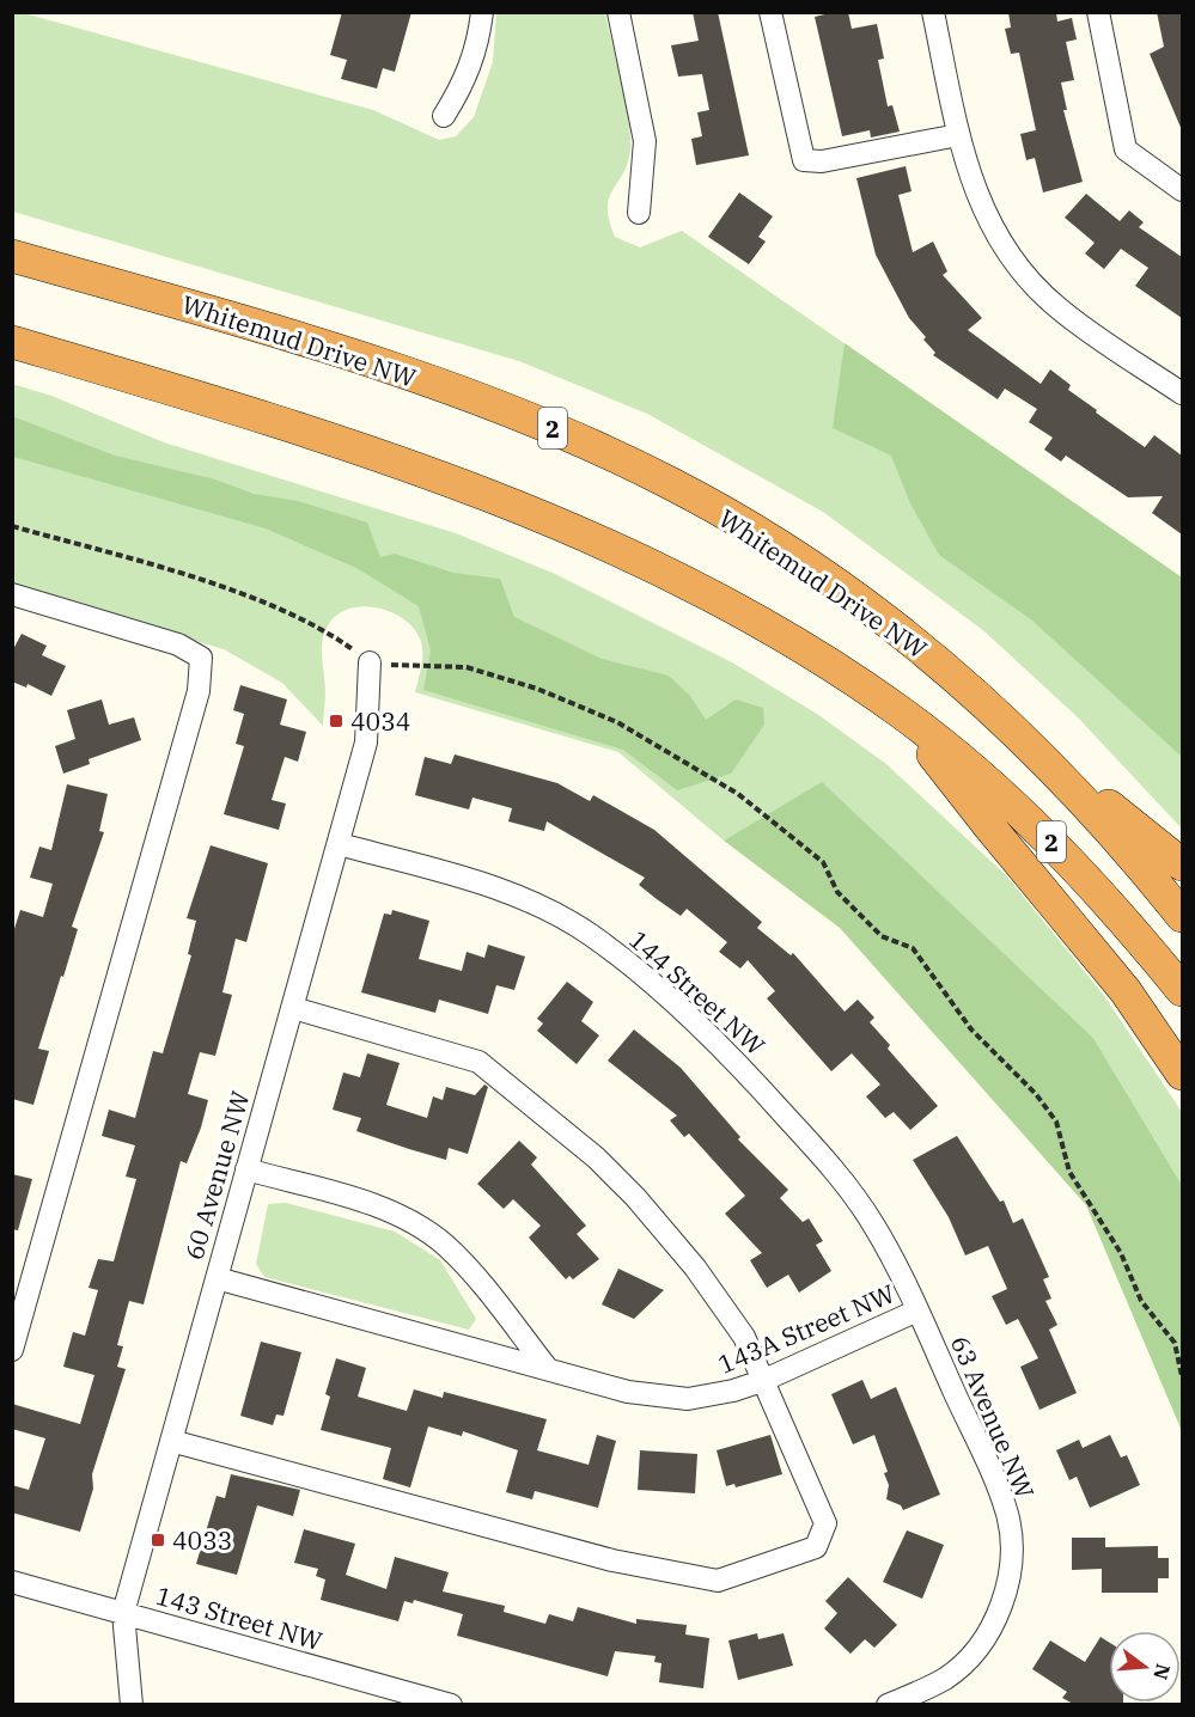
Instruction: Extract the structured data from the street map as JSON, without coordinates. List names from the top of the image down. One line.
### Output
{"streets":{"highway":["Whitemud Drive NW","2"],"street":["144 Street NW","60 Avenue NW","143A Street NW","63 Avenue NW","143 Street NW"]},"crossings":[["144 Street NW","60 Avenue NW"],["144 Street NW","143A Street NW"],["144 Street NW","63 Avenue NW"],["60 Avenue NW","143A Street NW"],["60 Avenue NW","143 Street NW"],["143A Street NW","63 Avenue NW"]],"places":{"transit":["4034","4033"]},"north":"right"}
